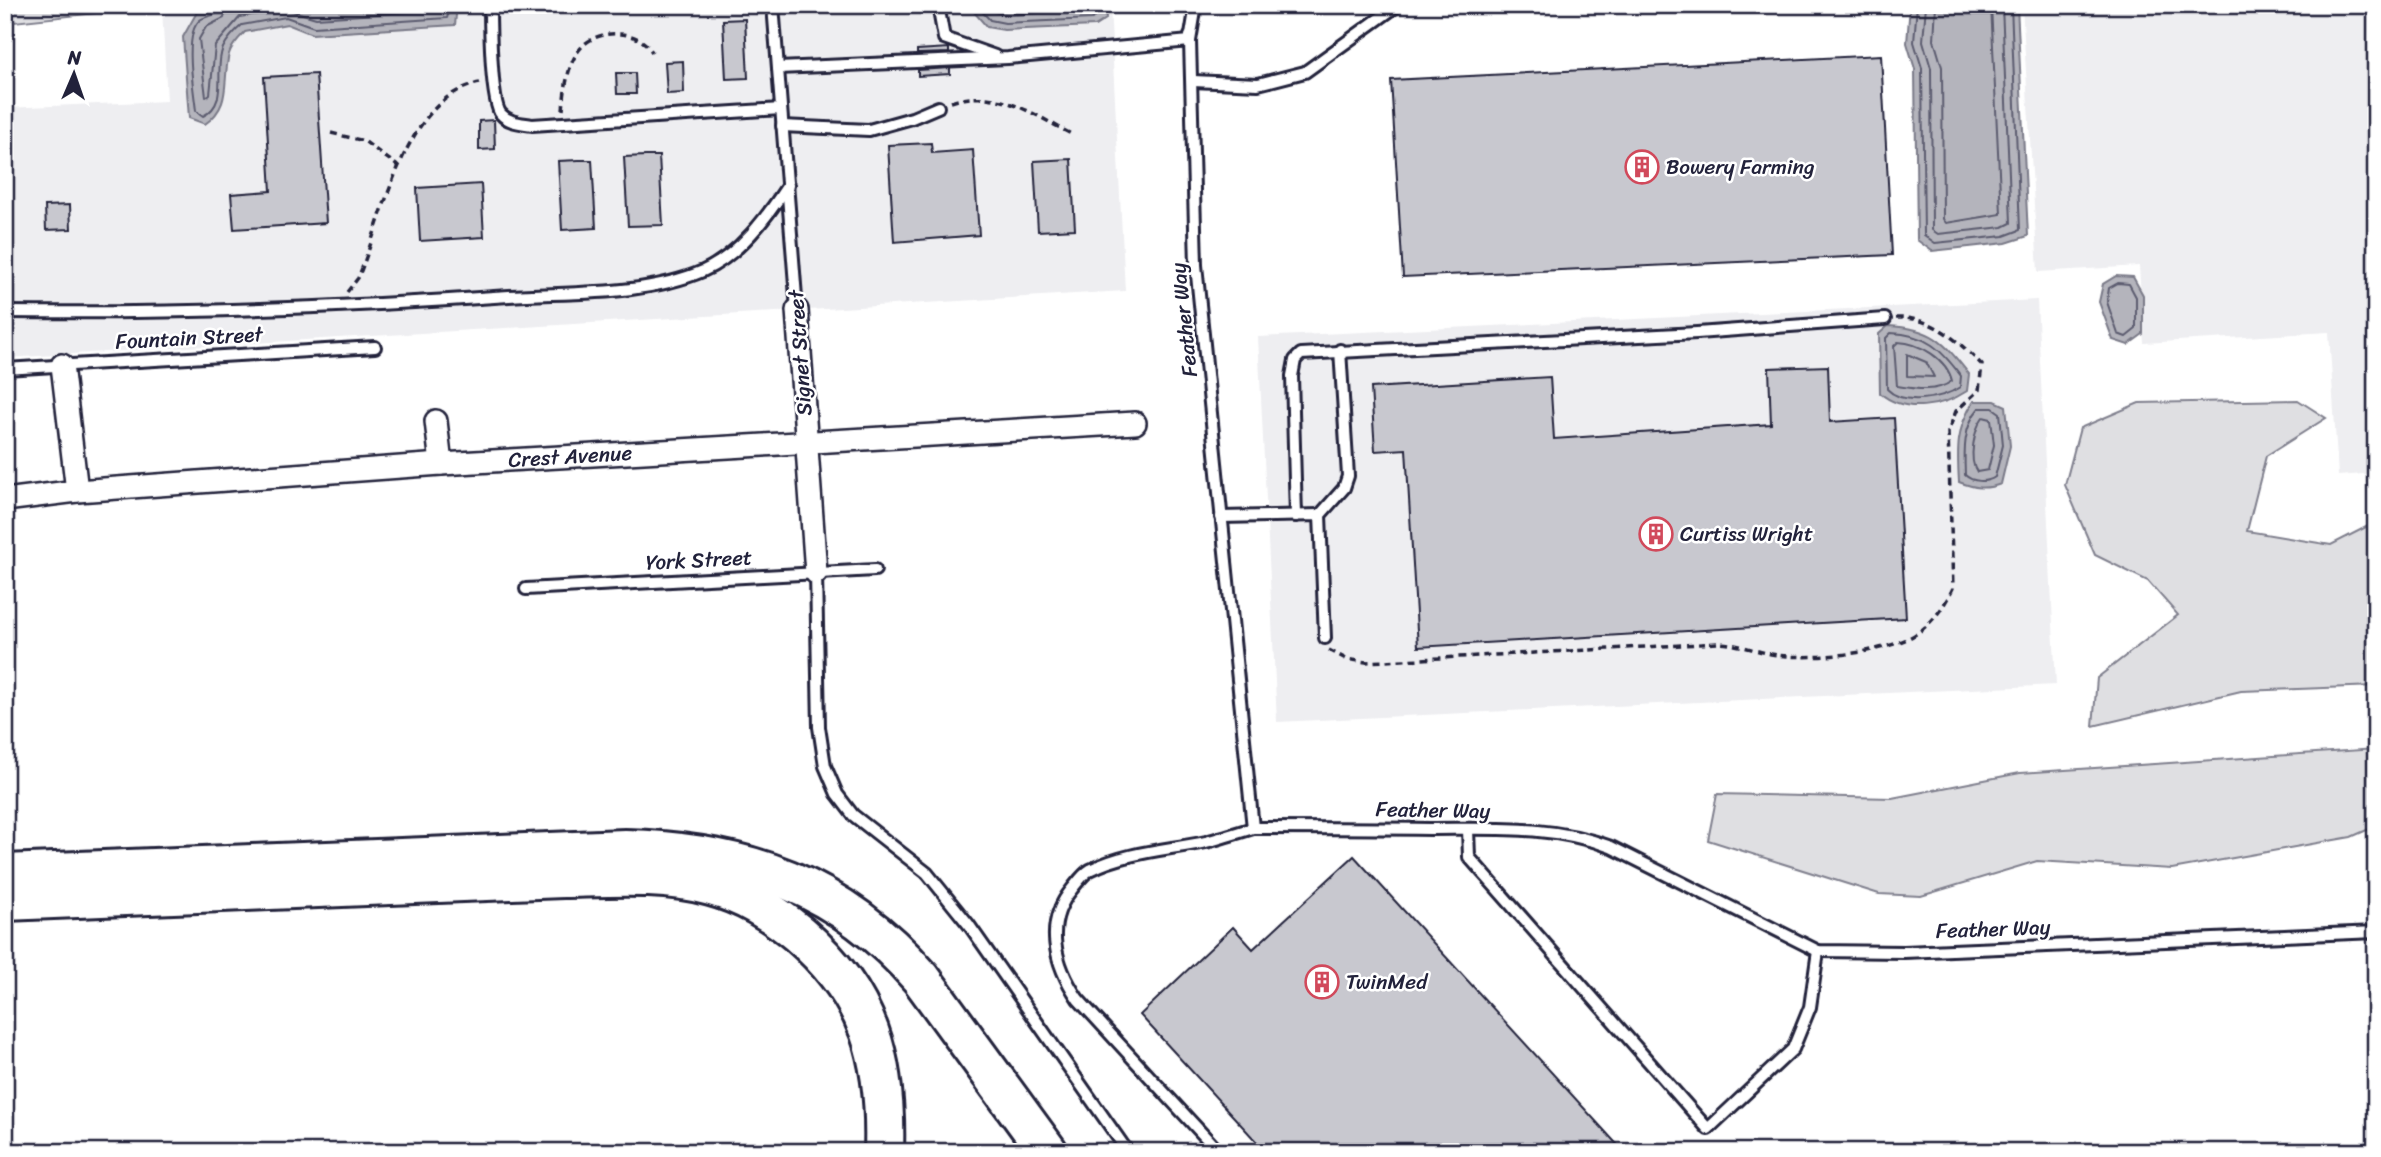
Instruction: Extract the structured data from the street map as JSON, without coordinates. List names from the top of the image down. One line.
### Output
{"streets":{"street":["Signet Street","Crest Avenue"],"lane":["Feather Way","Fountain Street","York Street"]},"crossings":[["Signet Street","Crest Avenue"],["Signet Street","York Street"]],"places":{"building":["Bowery Farming","Curtiss Wright","TwinMed"]},"north":"top"}
